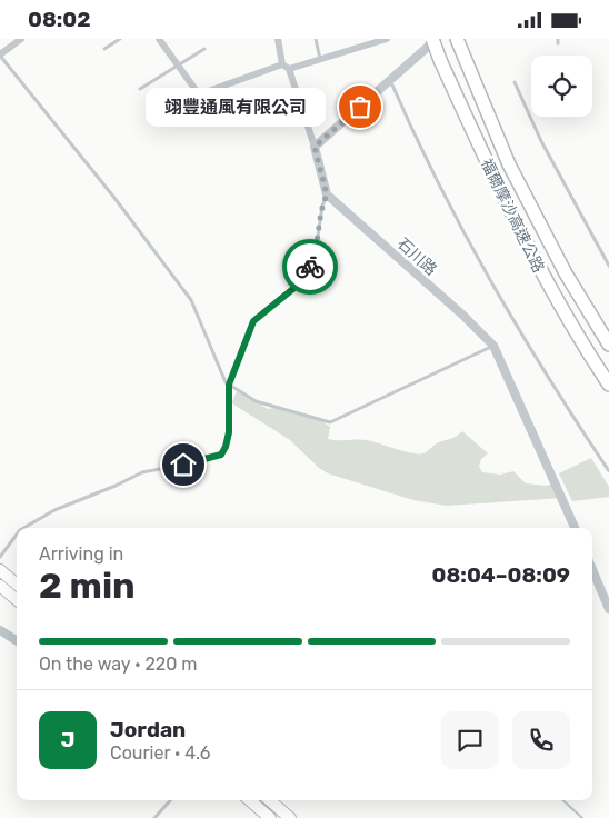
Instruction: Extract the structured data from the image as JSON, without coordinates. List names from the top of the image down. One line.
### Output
{"streets":{"highway":["福爾摩沙高速公路"],"street":["石川路"]},"places":["翊豐通風有限公司"],"page":{"status":"08:02","bubble":"翊豐通風有限公司","heading":["2 min","Arriving in","08:04–08:09"],"panel":["Jordan","Courier · 4.6"],"bar":"On the way · 220 m","round":"J"}}
